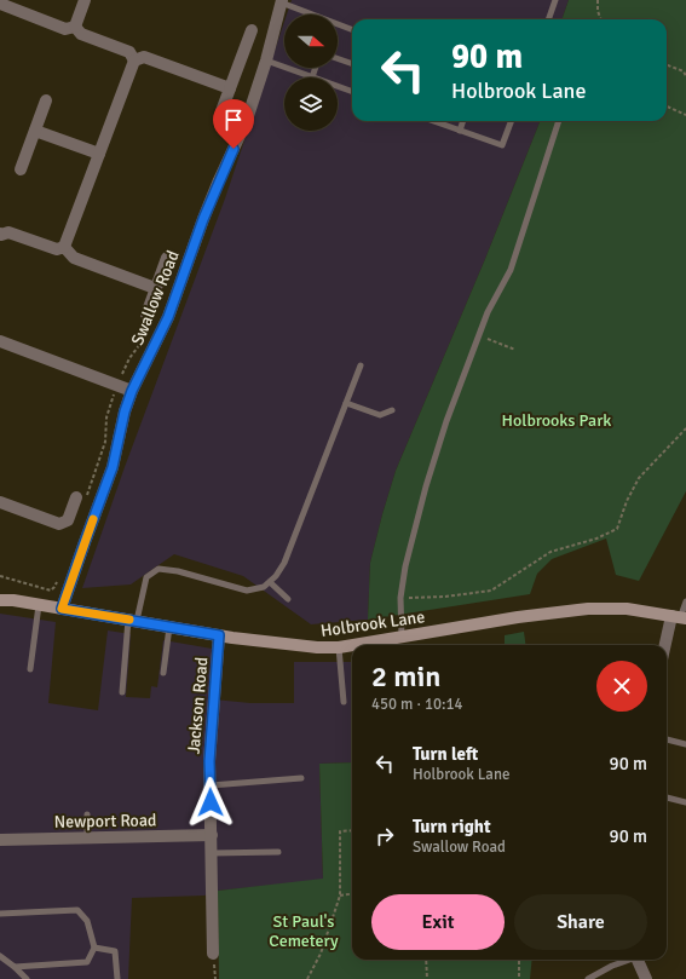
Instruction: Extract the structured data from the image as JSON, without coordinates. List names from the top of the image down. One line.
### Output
{"streets":{"street":["Swallow Road","Holbrook Lane","Jackson Road","Newport Road"]},"crossings":[["Swallow Road","Holbrook Lane"],["Holbrook Lane","Jackson Road"],["Jackson Road","Newport Road"]],"parks":["Holbrooks Park","St Paul's Cemetery"],"north":"right","page":{"turn":["90 m","Holbrook Lane"],"heading":["2 min","450 m · 10:14"],"list":[{"name":"Turn left","note":"Holbrook Lane","value":"90 m"},{"name":"Turn right","note":"Swallow Road","value":"90 m"}],"buttons":["Exit","Share"]}}
